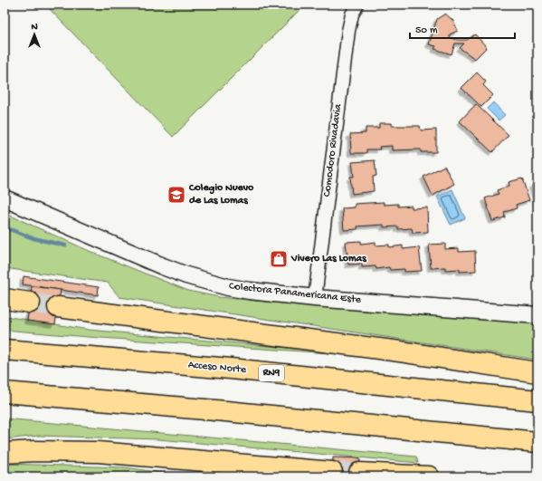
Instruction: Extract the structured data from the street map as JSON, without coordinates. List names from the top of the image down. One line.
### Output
{"streets":{"highway":["Acceso Norte","RN9"],"street":["Comodoro Rivadavia","Colectora Panamericana Este"]},"crossings":[["Comodoro Rivadavia","Colectora Panamericana Este"]],"places":{"school or university":["Colegio Nuevo de Las Lomas"],"shop":["Vivero Las Lomas"]},"scale_bar":"50 m","north":"top"}
